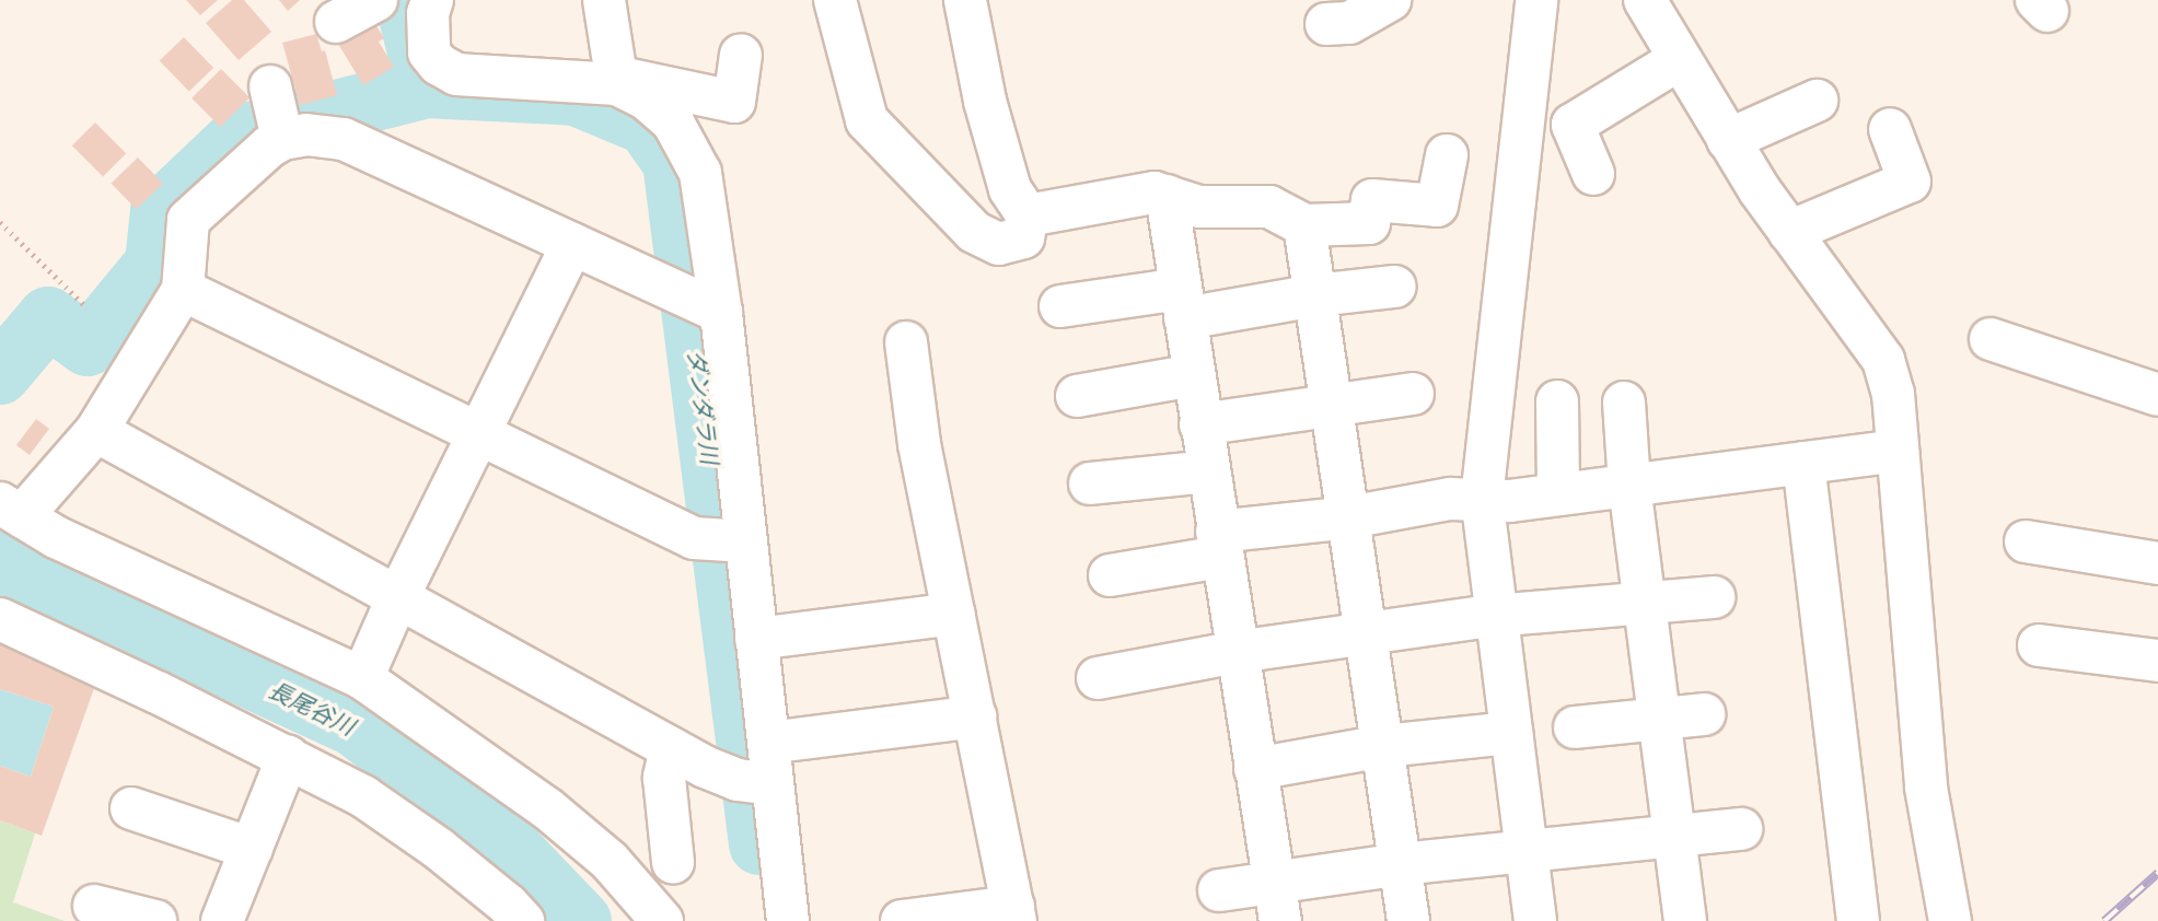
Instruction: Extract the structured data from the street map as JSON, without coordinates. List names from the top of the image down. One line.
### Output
{"water":["ダンダラ川","長尾谷川"]}
